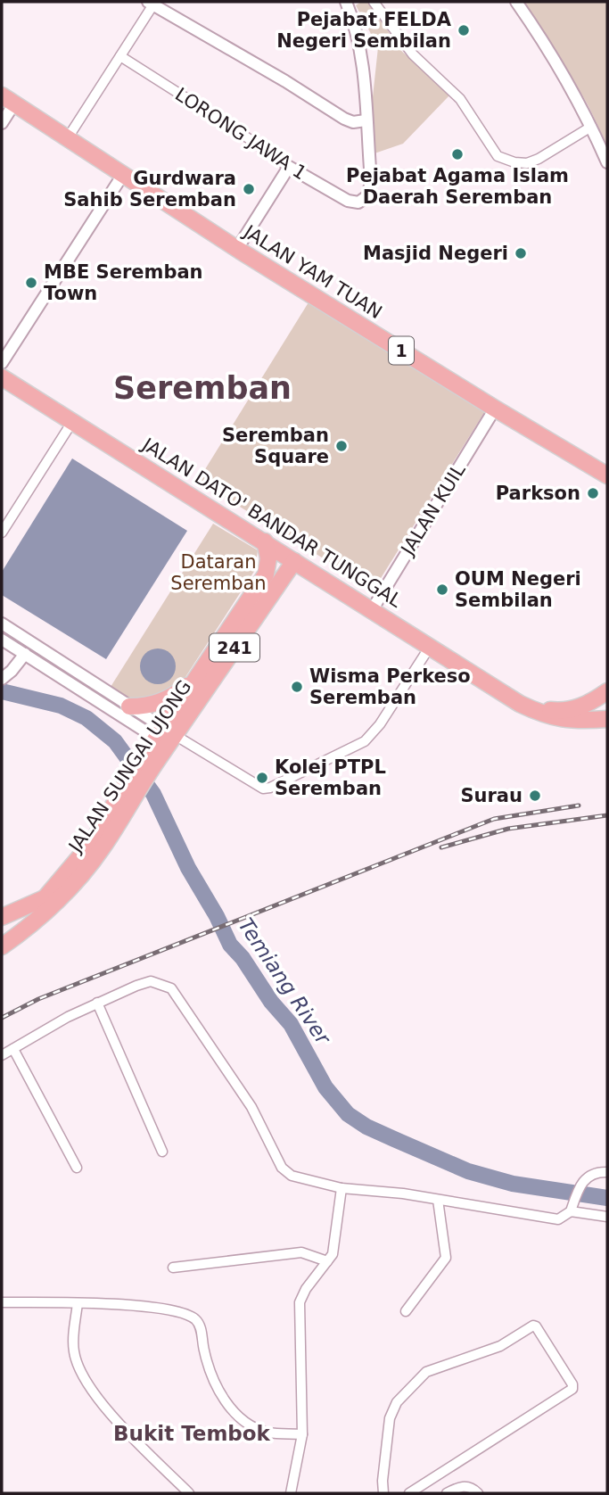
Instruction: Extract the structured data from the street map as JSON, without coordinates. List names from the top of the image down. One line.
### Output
{"streets":{"highway":["JALAN YAM TUAN","1","JALAN DATO' BANDAR TUNGGAL","241","JALAN SUNGAI UJONG"],"street":["LORONG JAWA 1","JALAN KUIL"]},"crossings":[["JALAN YAM TUAN","JALAN KUIL"],["JALAN KUIL","JALAN DATO' BANDAR TUNGGAL"],["JALAN DATO' BANDAR TUNGGAL","JALAN SUNGAI UJONG"]],"districts":["Seremban","Bukit Tembok"],"water":["Temiang River"],"parks":["Dataran Seremban"],"places":["Pejabat FELDA Negeri Sembilan","Pejabat Agama Islam Daerah Seremban","Gurdwara Sahib Seremban","Masjid Negeri","MBE Seremban Town","Seremban Square","Parkson","OUM Negeri Sembilan","Wisma Perkeso Seremban","Kolej PTPL Seremban","Surau"]}
